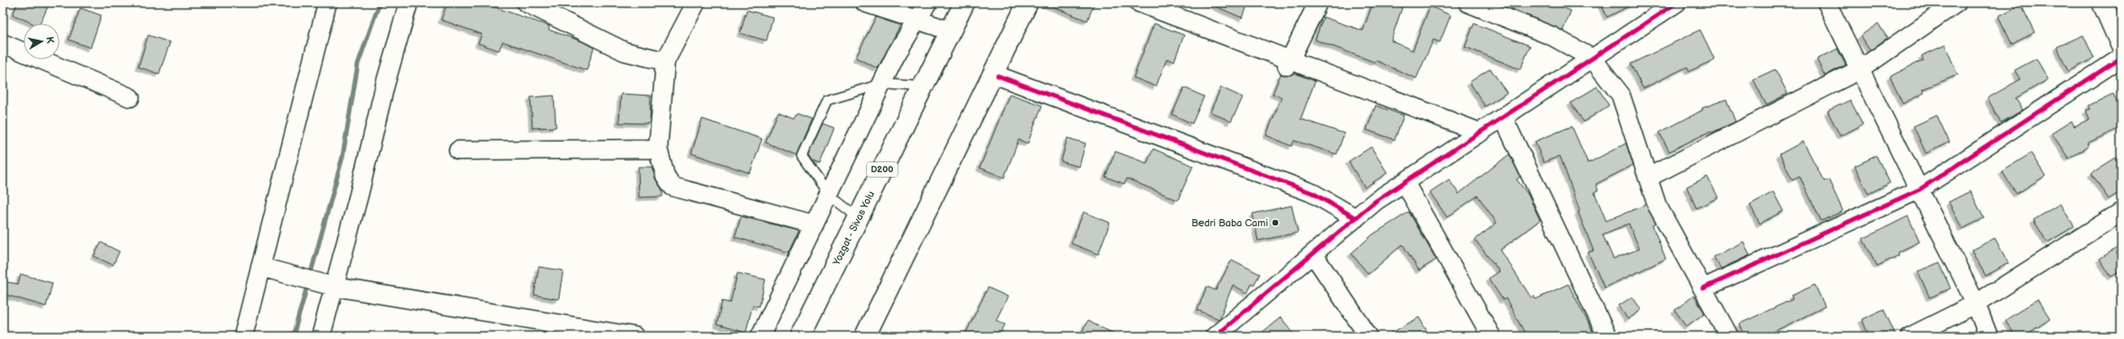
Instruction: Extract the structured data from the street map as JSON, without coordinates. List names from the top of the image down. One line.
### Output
{"streets":{"main road":["D200","Yozgat - Sivas Yolu"]},"places":["Bedri Baba Cami"],"north":"right"}
